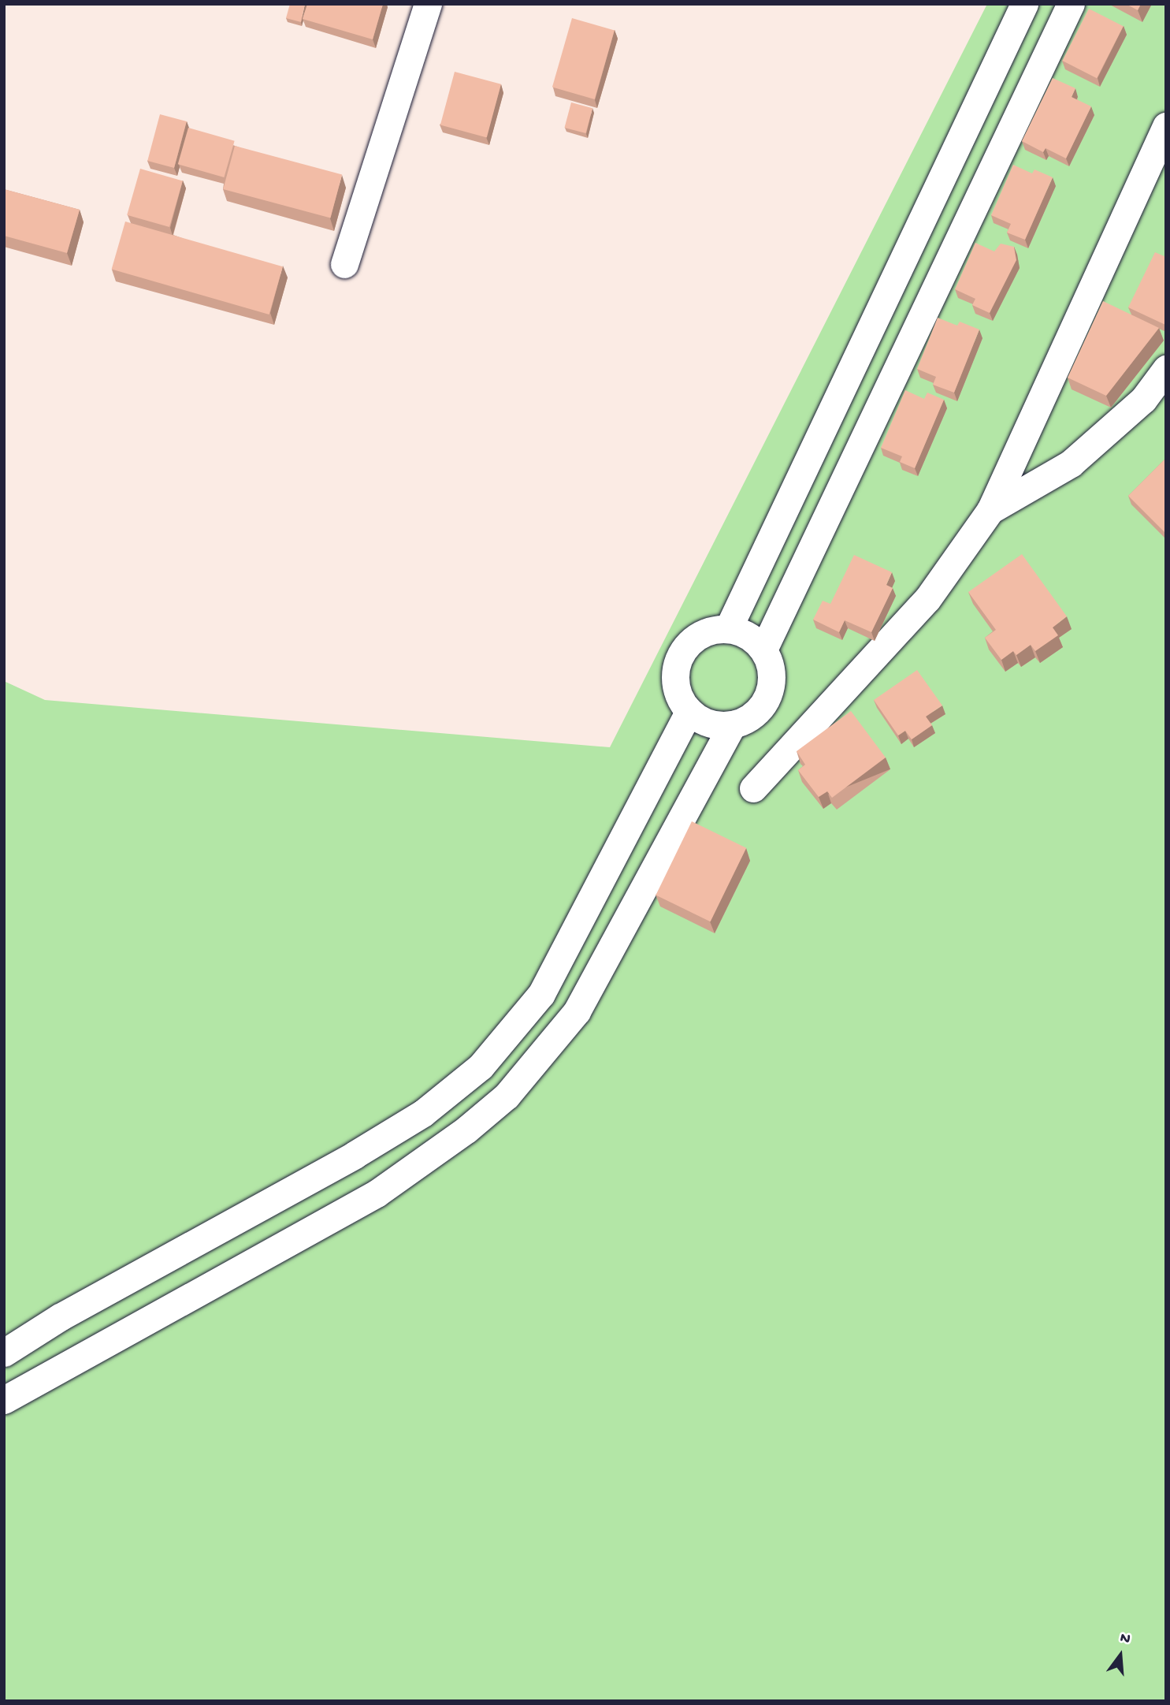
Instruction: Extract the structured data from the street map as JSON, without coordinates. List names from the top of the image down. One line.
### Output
{"north":"top"}
